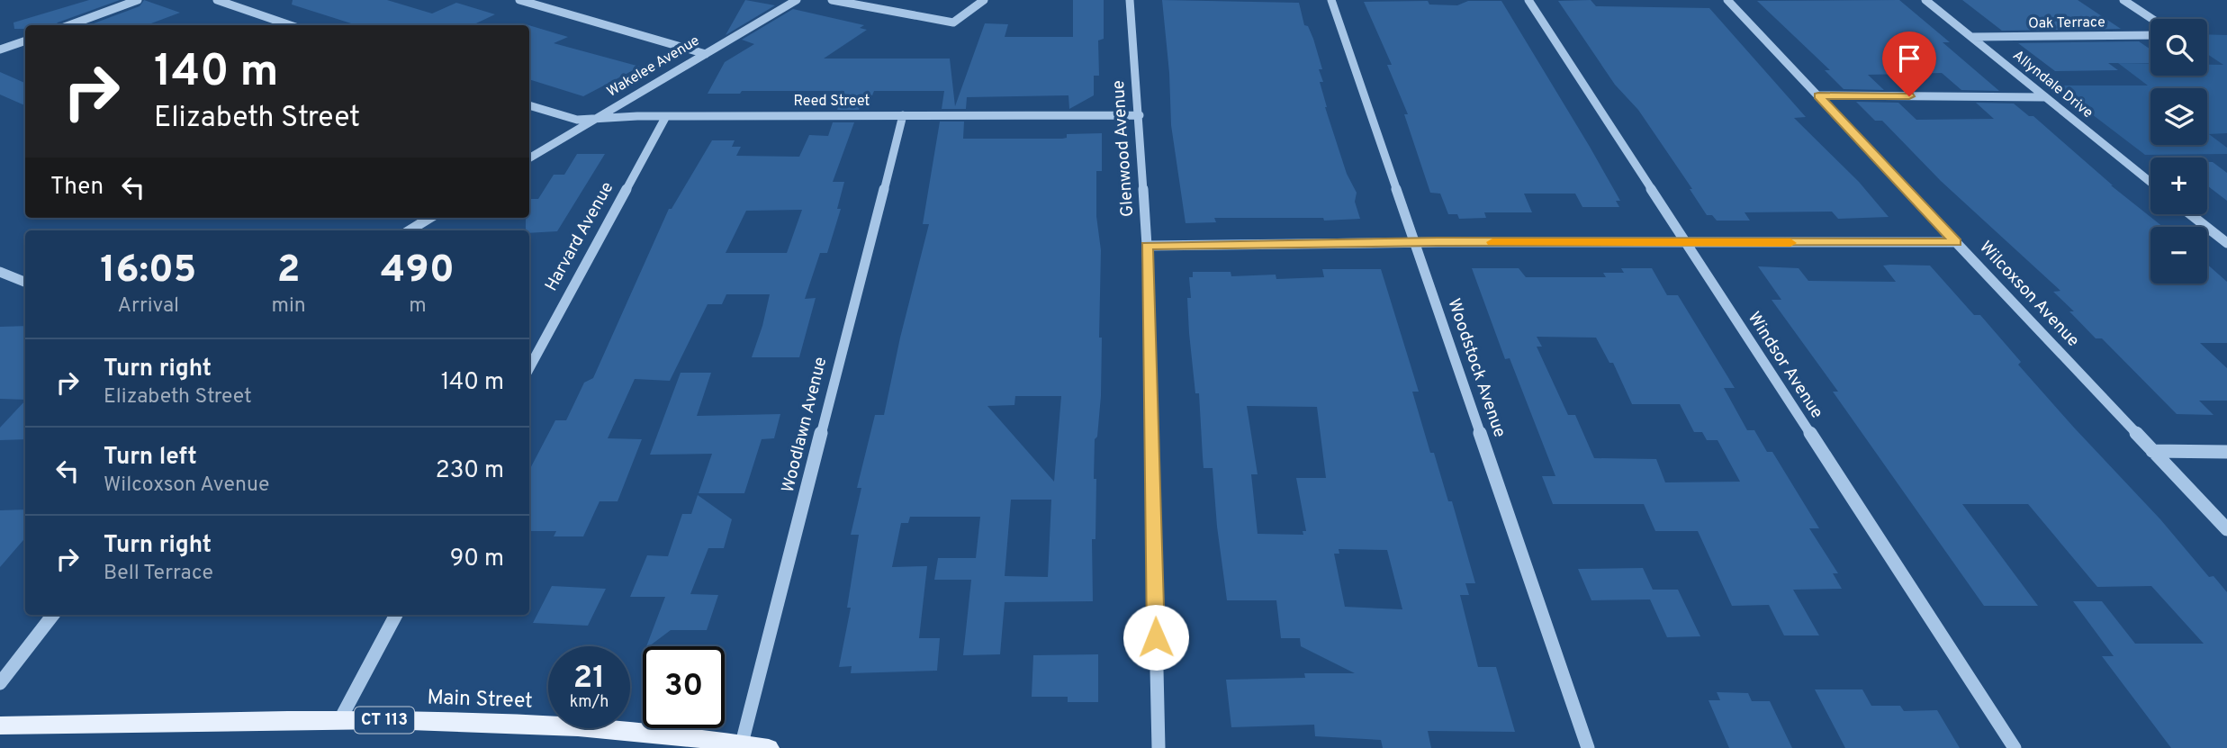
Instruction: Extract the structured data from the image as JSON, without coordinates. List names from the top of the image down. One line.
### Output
{"streets":{"main road":["Main Street","CT 113"],"street":["Oak Terrace","Wakelee Avenue","Allyndale Drive","Reed Street","Glenwood Avenue","Harvard Avenue","Wilcoxson Avenue","Windsor Avenue","Woodstock Avenue","Woodlawn Avenue"]},"crossings":[["Oak Terrace","Allyndale Drive"],["Wakelee Avenue","Reed Street"],["Reed Street","Glenwood Avenue"],["Reed Street","Harvard Avenue"],["Reed Street","Woodlawn Avenue"],["Woodlawn Avenue","Main Street"]],"page":{"map_buttons":["+","−"],"turn":["140 m","Elizabeth Street"],"then":"Then","eta":["16:05","Arrival","2","min","490","m"],"list":[{"name":"Turn right","note":"Elizabeth Street","value":"140 m"},{"name":"Turn left","note":"Wilcoxson Avenue","value":"230 m"},{"name":"Turn right","note":"Bell Terrace","value":"90 m"}],"speed":"21 km/h","limit":"30"}}
